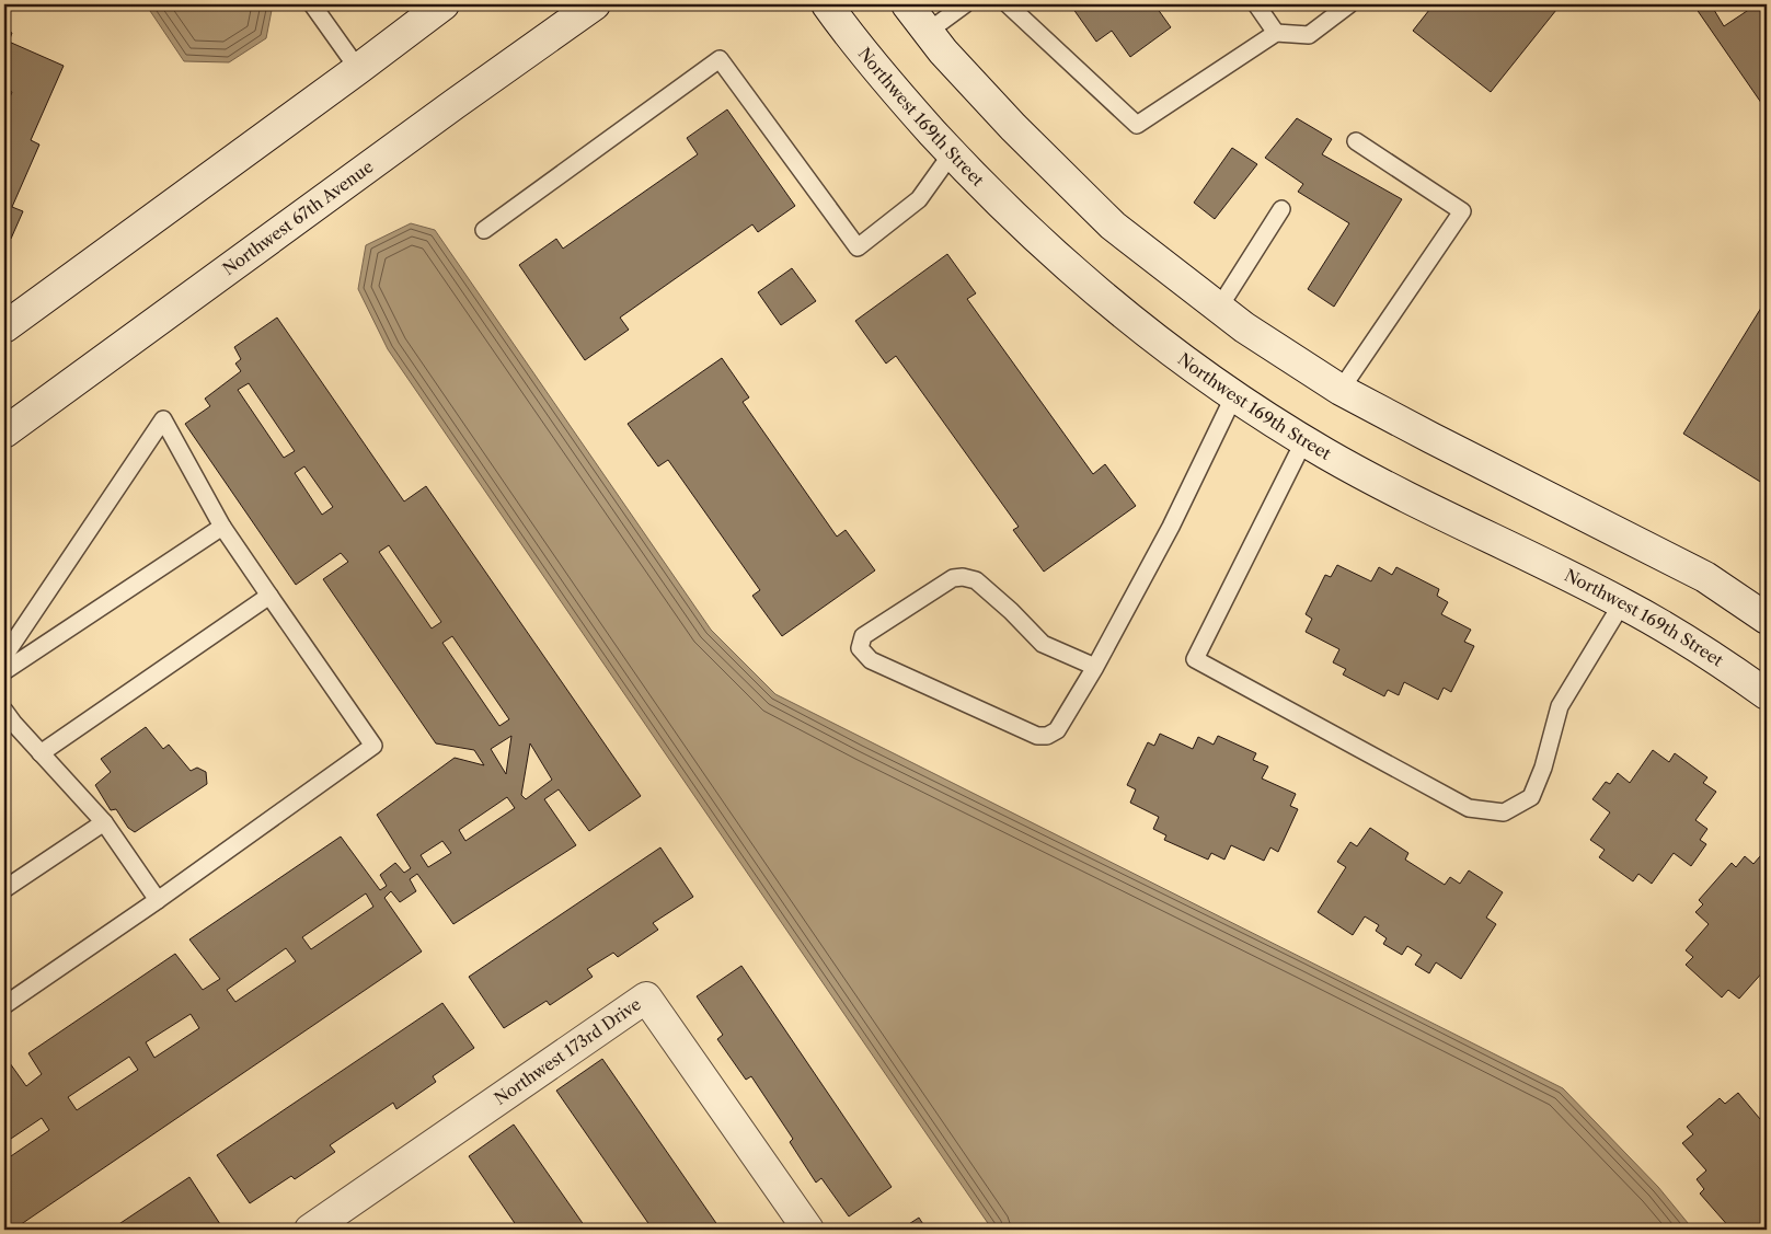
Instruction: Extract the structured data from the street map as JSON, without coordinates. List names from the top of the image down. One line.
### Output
{"streets":{"street":["Northwest 169th Street","Northwest 67th Avenue","Northwest 173rd Drive"]}}
